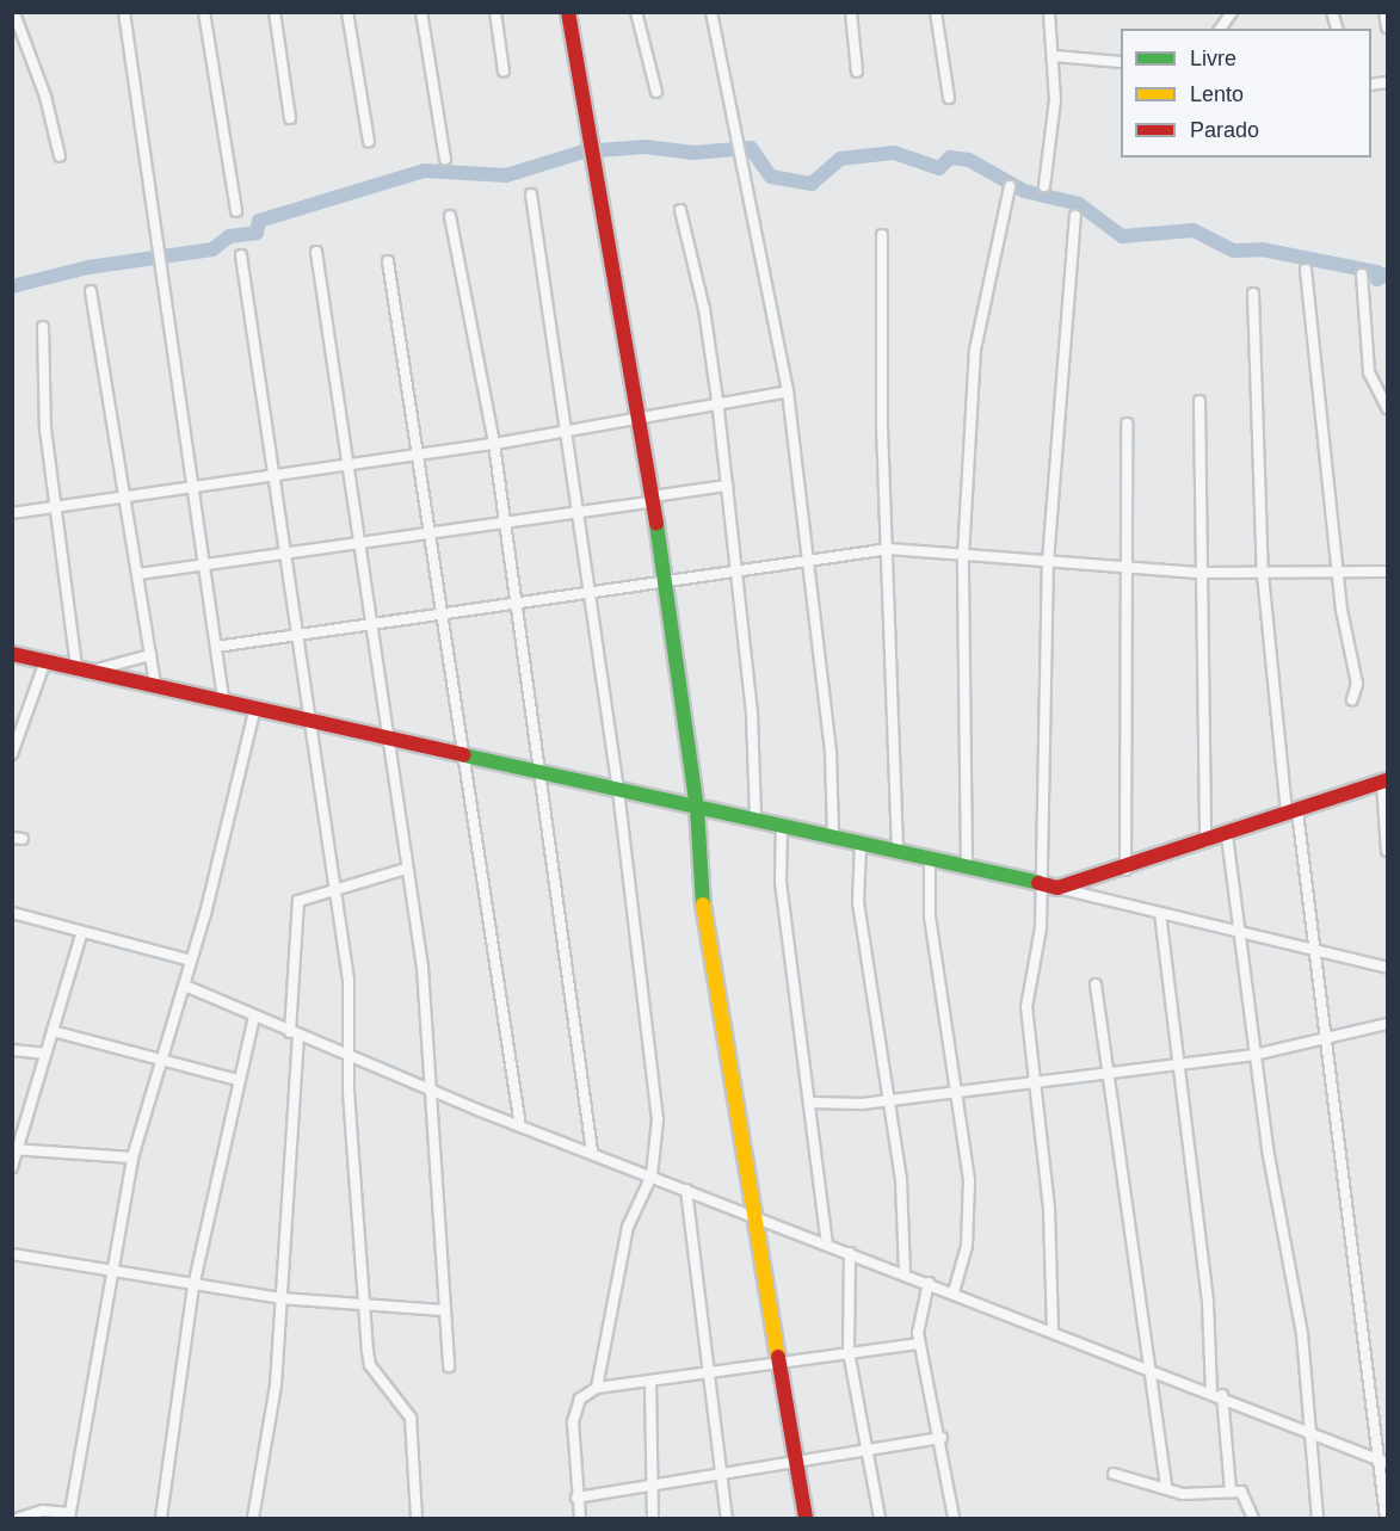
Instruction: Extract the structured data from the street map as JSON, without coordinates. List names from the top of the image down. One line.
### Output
{"legend":["Livre","Lento","Parado"]}
